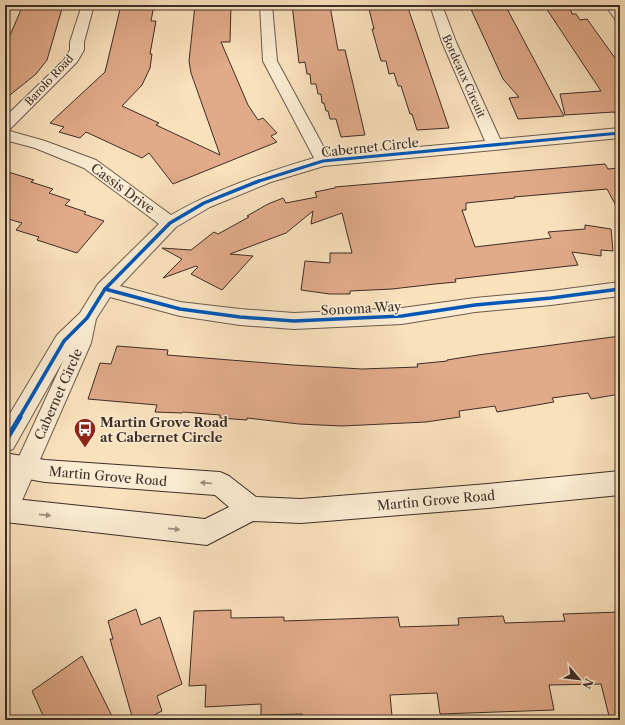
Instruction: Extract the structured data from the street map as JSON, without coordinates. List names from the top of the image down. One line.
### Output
{"streets":{"main road":["Martin Grove Road"],"street":["Bordeaux Circuit","Barolo Road","Cabernet Circle","Cassis Drive","Sonoma Way"]},"crossings":[["Bordeaux Circuit","Cabernet Circle"],["Cabernet Circle","Cassis Drive"],["Cabernet Circle","Sonoma Way"],["Cabernet Circle","Martin Grove Road"]],"places":{"bus stop":["Martin Grove Road at Cabernet Circle"]},"north":"bottom right"}
